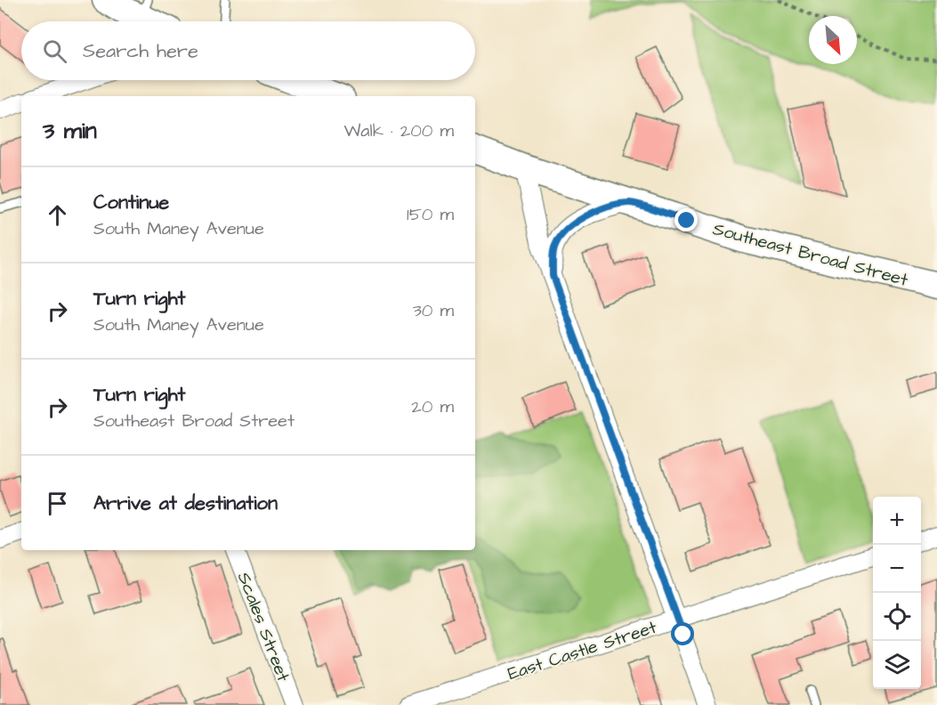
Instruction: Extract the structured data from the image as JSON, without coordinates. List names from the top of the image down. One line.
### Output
{"streets":{"main road":["Southeast Broad Street"],"street":["Scales Street","East Castle Street"]},"north":"bottom right","page":{"search":"Search here","heading":["3 min","Walk · 200 m"],"list":[["Continue","South Maney Avenue","150 m"],["Turn right","South Maney Avenue","30 m"],["Turn right","Southeast Broad Street","20 m"],"Arrive at destination"],"map_buttons":["+","−"]}}
